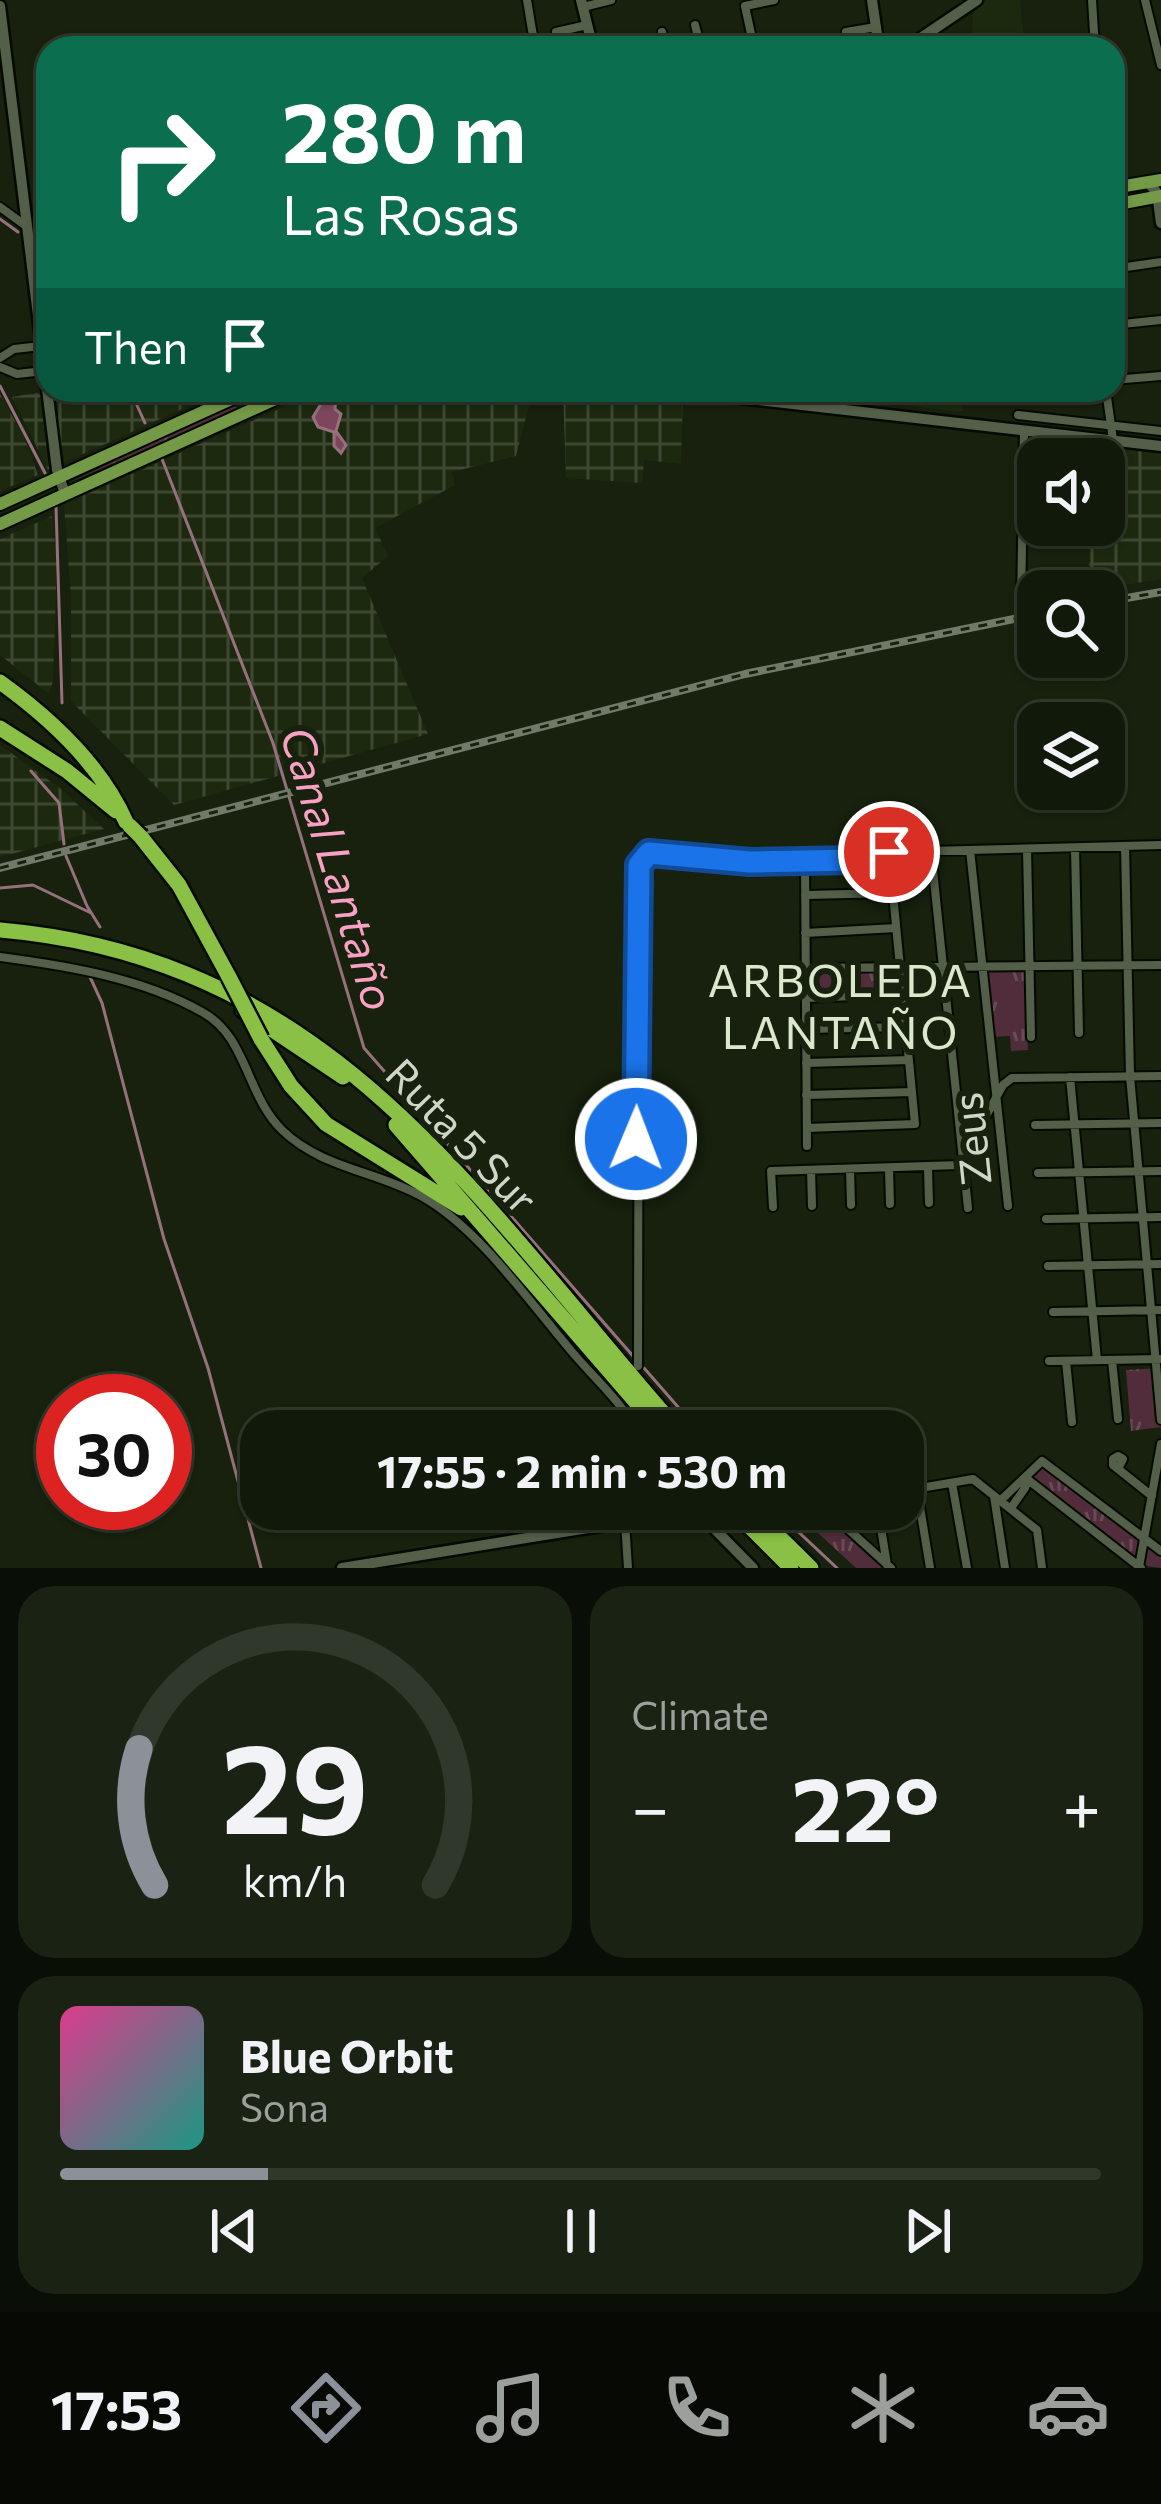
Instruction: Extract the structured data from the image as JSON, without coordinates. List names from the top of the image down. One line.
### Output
{"streets":{"highway":["Ruta 5 Sur"],"street":["Zeus"]},"districts":["ARBOLEDA LANTAÑO"],"water":["Canal Lantaño"],"page":{"turn":["280 m","Las Rosas"],"then":"Then","limit":"30","trip":"17:55 · 2 min · 530 m","tile":"Climate","heat":["−","22°","+"],"song":["Blue Orbit","Sona"],"tabs":"17:53","gauge":["29","km/h"]}}
